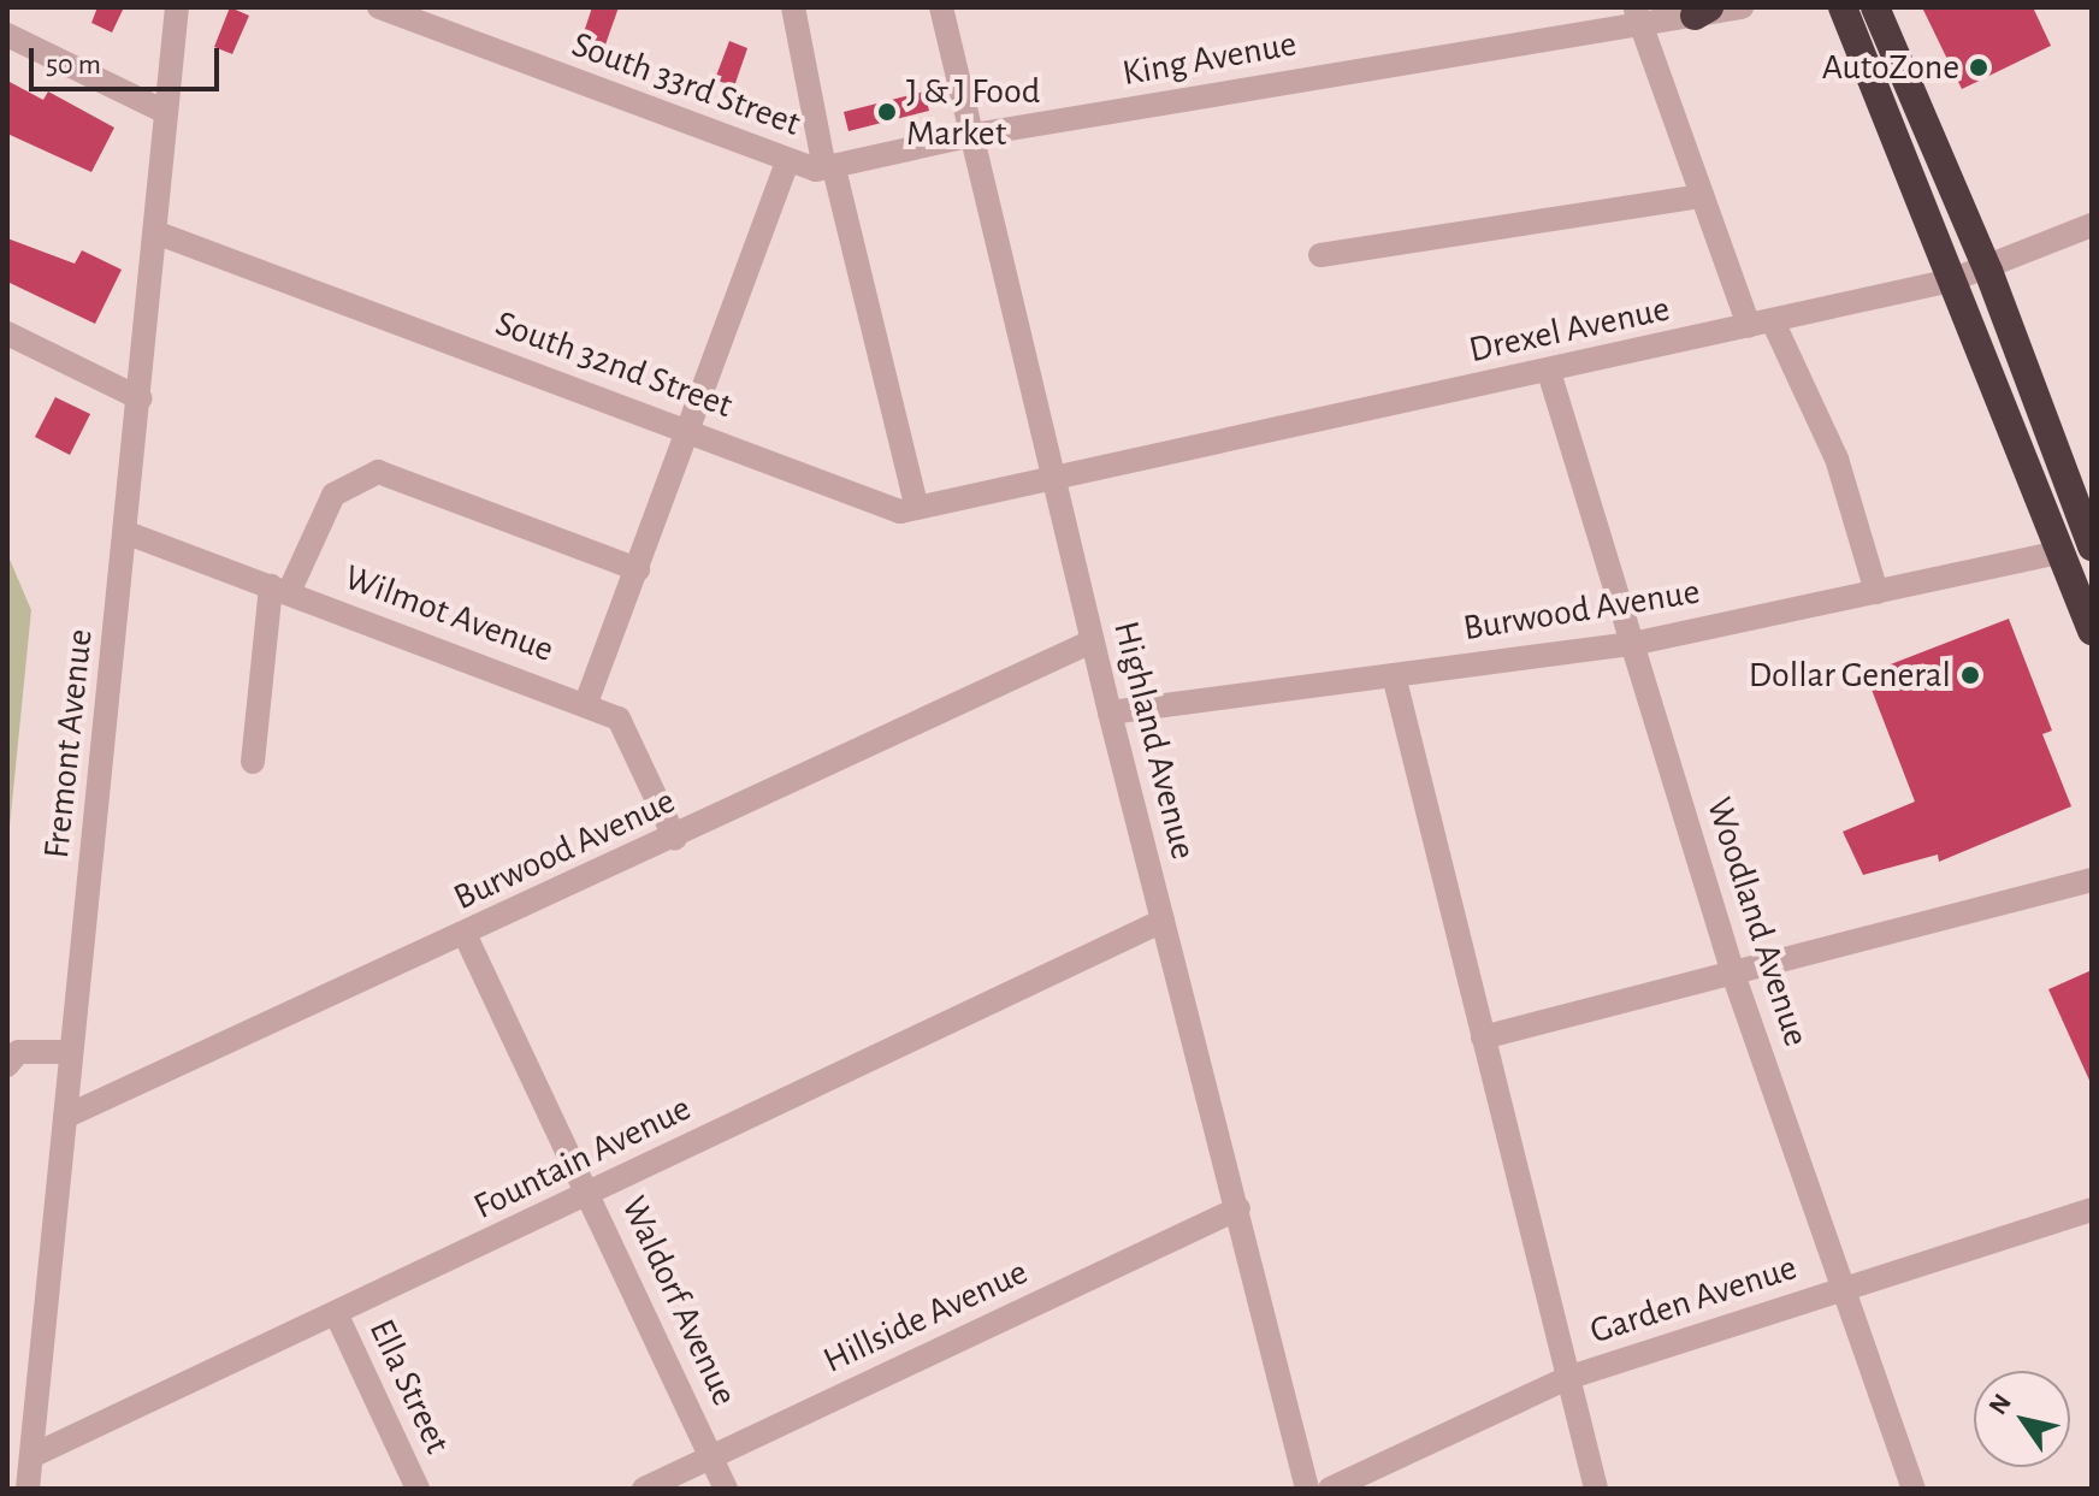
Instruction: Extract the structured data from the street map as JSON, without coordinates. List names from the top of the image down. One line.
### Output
{"streets":{"street":["King Avenue","South 33rd Street","Drexel Avenue","South 32nd Street","Burwood Avenue","Wilmot Avenue","Highland Avenue","Fremont Avenue","Woodland Avenue","Fountain Avenue","Garden Avenue","Waldorf Avenue","Hillside Avenue","Ella Street"]},"crossings":[["King Avenue","South 33rd Street"],["King Avenue","Highland Avenue"],["South 33rd Street","Highland Avenue"],["Drexel Avenue","South 32nd Street"],["Drexel Avenue","Highland Avenue"],["Drexel Avenue","Woodland Avenue"],["South 32nd Street","Highland Avenue"],["South 32nd Street","Fremont Avenue"],["Burwood Avenue","Wilmot Avenue"],["Burwood Avenue","Highland Avenue"],["Burwood Avenue","Fremont Avenue"],["Burwood Avenue","Woodland Avenue"],["Burwood Avenue","Waldorf Avenue"],["Wilmot Avenue","Fremont Avenue"],["Highland Avenue","Fountain Avenue"],["Highland Avenue","Hillside Avenue"],["Fremont Avenue","Fountain Avenue"],["Woodland Avenue","Garden Avenue"],["Fountain Avenue","Waldorf Avenue"],["Fountain Avenue","Ella Street"],["Waldorf Avenue","Hillside Avenue"]],"places":["AutoZone","J & J Food Market","Dollar General"],"scale_bar":"50 m","north":"top left"}
